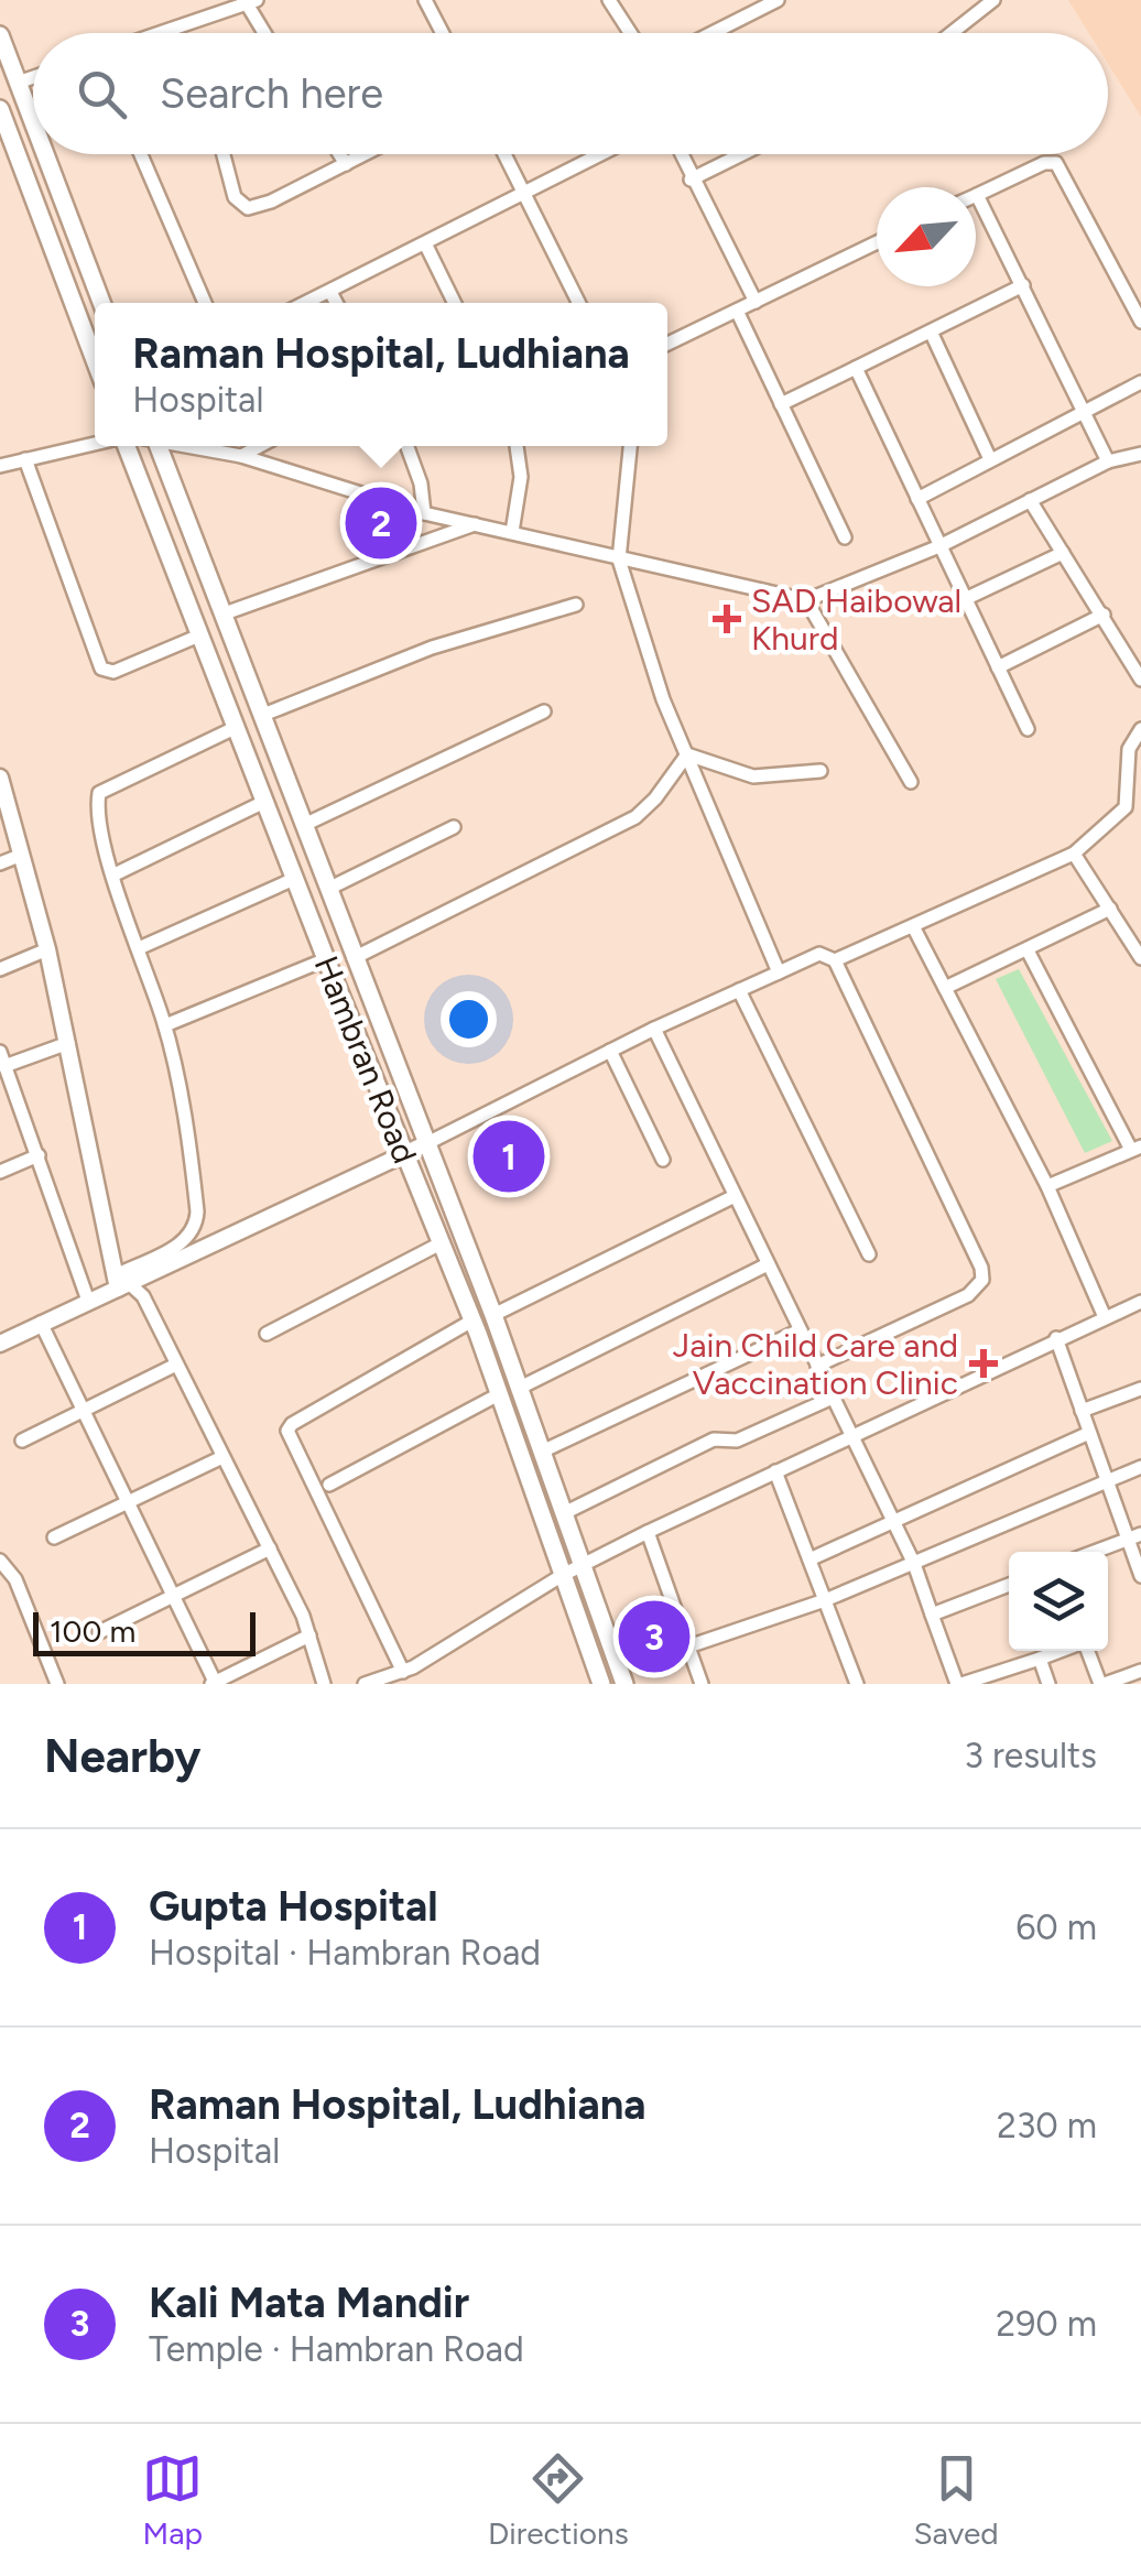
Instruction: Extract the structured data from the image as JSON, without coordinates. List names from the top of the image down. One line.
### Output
{"streets":{"main road":["Hambran Road"]},"places":{"health":["SAD Haibowal Khurd","Jain Child Care and Vaccination Clinic"]},"scale_bar":"100 m","north":"bottom left","page":{"search":"Search here","popup":["Raman Hospital, Ludhiana","Hospital"],"pins":["2","1","3"],"scale":"100 m","heading":["Nearby","3 results"],"list":[{"mark":"1","name":"Gupta Hospital","note":"Hospital · Hambran Road","value":"60 m"},{"mark":"2","name":"Raman Hospital, Ludhiana","note":"Hospital","value":"230 m"},{"mark":"3","name":"Kali Mata Mandir","note":"Temple · Hambran Road","value":"290 m"}],"nav":["Map","Directions","Saved"]}}
